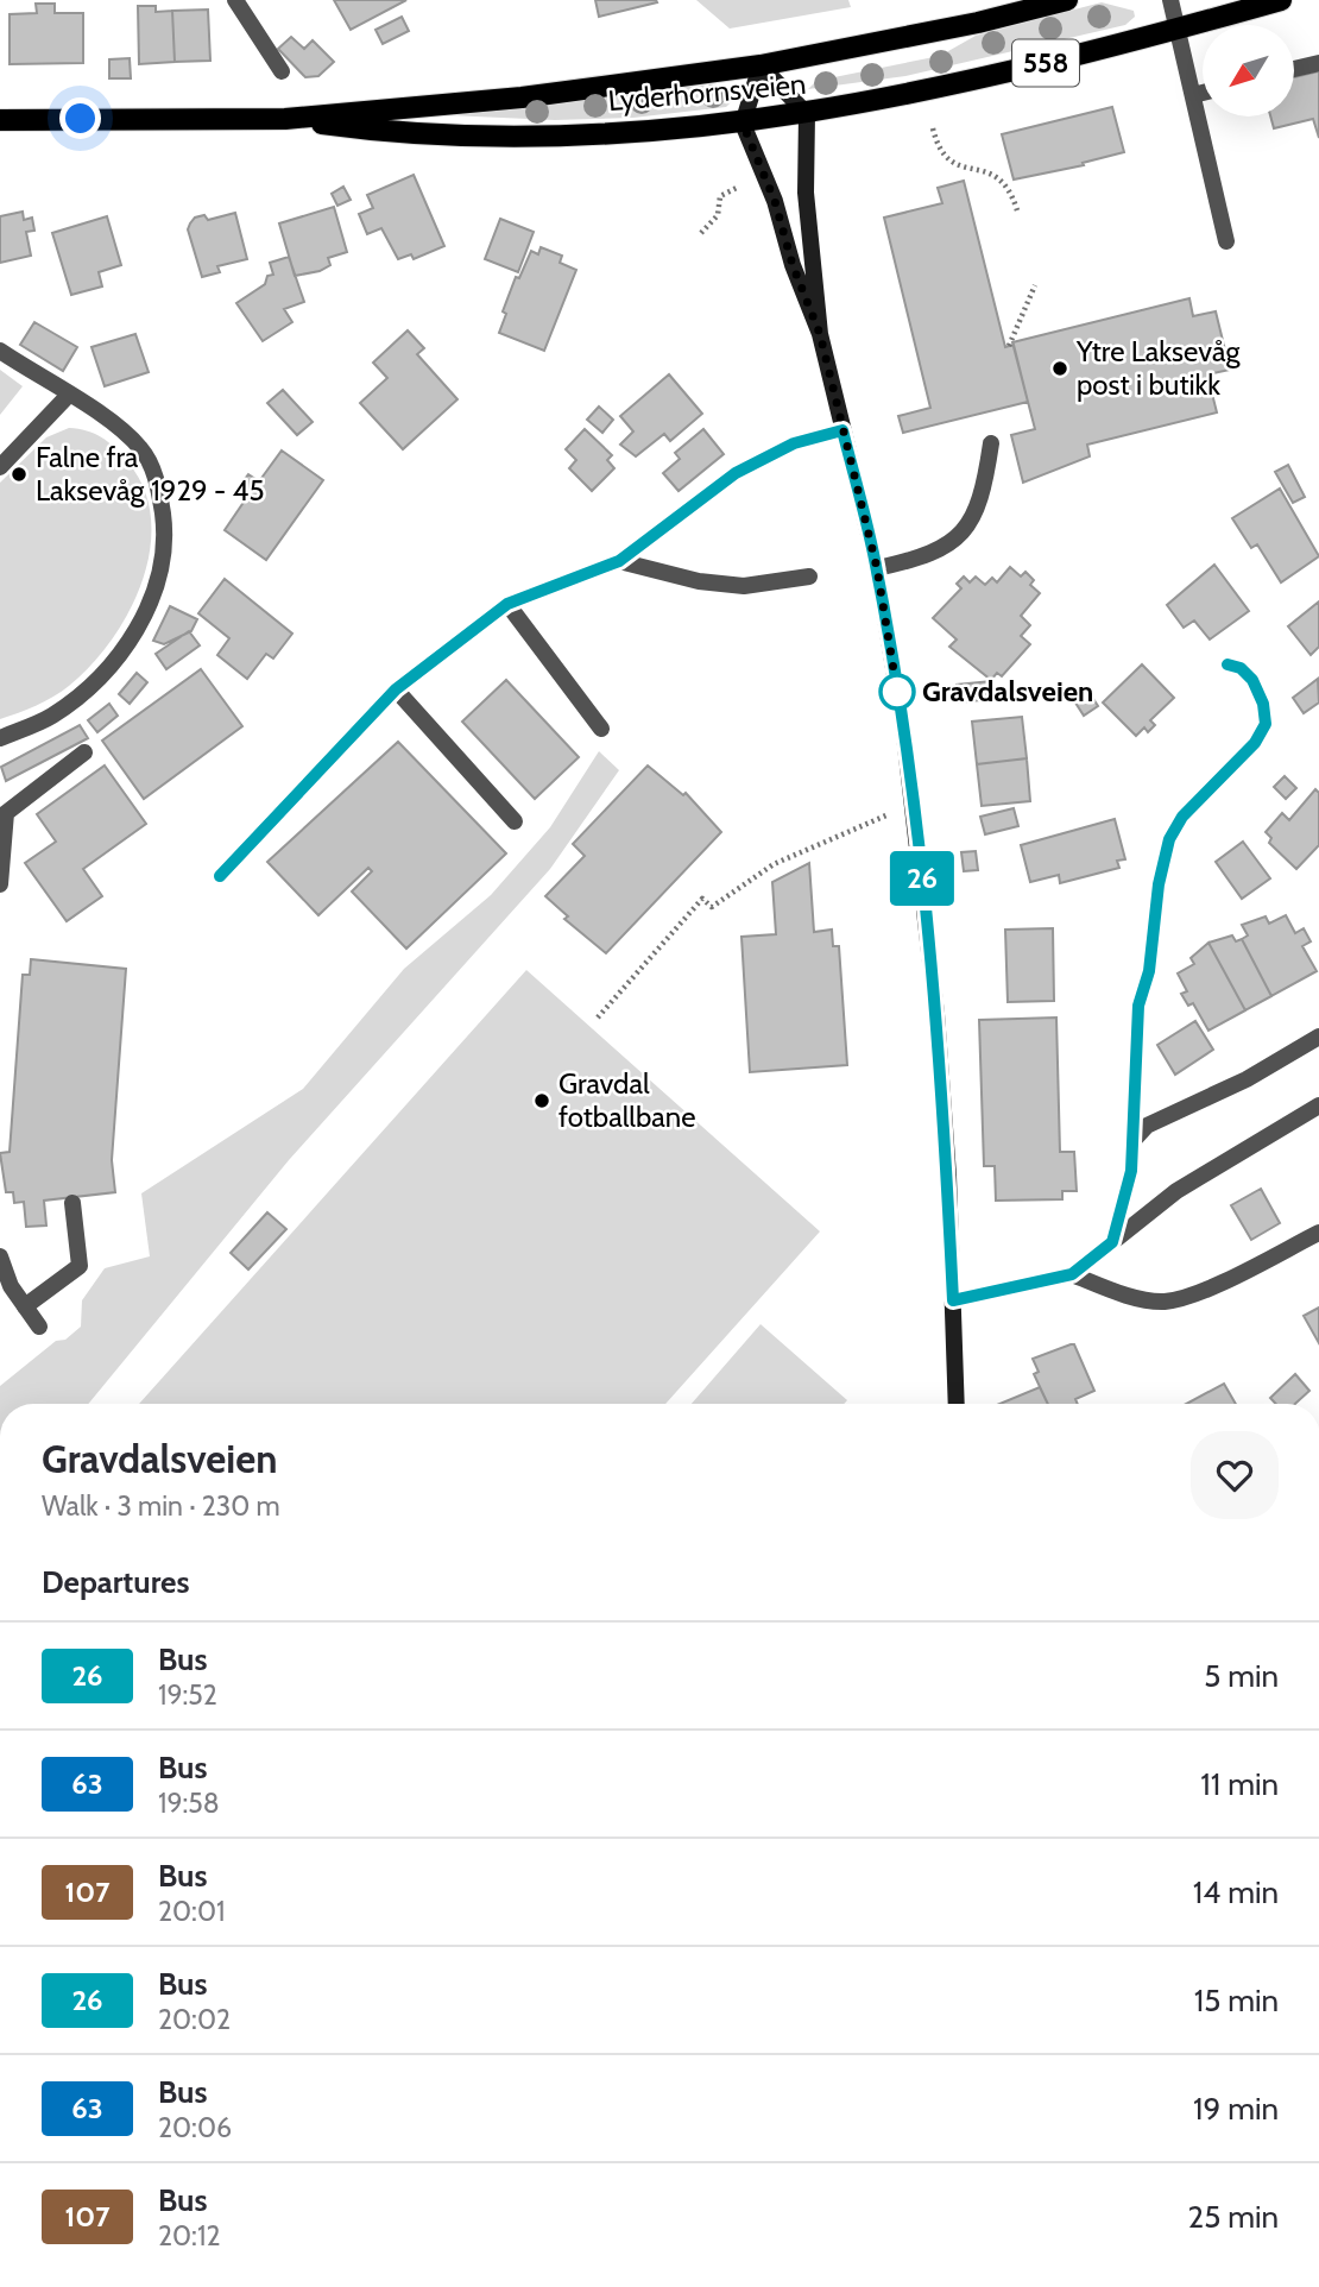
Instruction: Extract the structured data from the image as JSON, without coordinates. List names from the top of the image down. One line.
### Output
{"streets":{"main road":["558","Lyderhornsveien"]},"places":["Ytre Laksevåg post i butikk","Falne fra Laksevåg 1929 - 45","Gravdalsveien","Gravdal fotballbane"],"lines":["bus line 26"],"north":"bottom left","page":{"on_map":"26","heading":[["Gravdalsveien","Walk · 3 min · 230 m"],"Departures"],"list":[{"mark":"26","name":"Bus","note":"19:52","value":"5 min"},{"mark":"63","name":"Bus","note":"19:58","value":"11 min"},{"mark":"107","name":"Bus","note":"20:01","value":"14 min"},{"mark":"26","name":"Bus","note":"20:02","value":"15 min"},{"mark":"63","name":"Bus","note":"20:06","value":"19 min"},{"mark":"107","name":"Bus","note":"20:12","value":"25 min"}]}}
